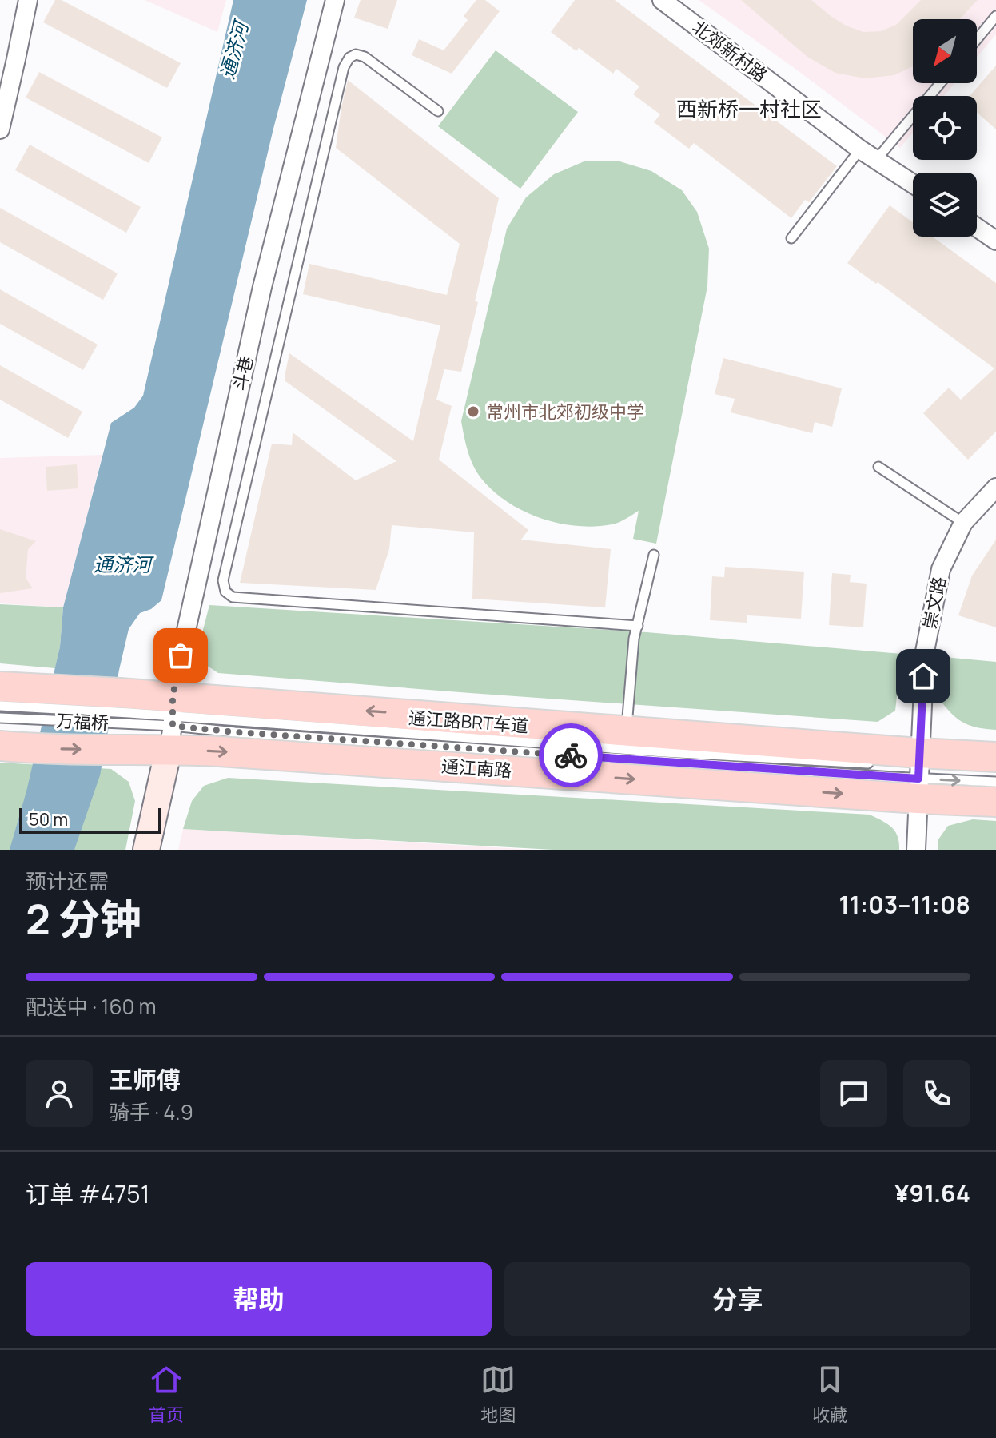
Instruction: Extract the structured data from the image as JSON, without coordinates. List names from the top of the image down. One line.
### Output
{"streets":{"main road":["万福桥","通江南路"],"street":["北郊新村路","斗巷","崇文路"],"lane":["通江路BRT车道"]},"crossings":[["斗巷","通江路BRT车道"],["斗巷","通江南路"],["崇文路","通江南路"],["万福桥","通江路BRT车道"],["万福桥","通江南路"],["通江路BRT车道","通江南路"]],"districts":["西新桥一村社区"],"water":["通济河"],"places":["常州市北郊初级中学"],"scale_bar":"50 m","north":"bottom left","page":{"scale":"50 m","heading":["2 分钟","预计还需","11:03–11:08"],"panel":["王师傅","骑手 · 4.9","订单 #4751","¥91.64"],"bar":"配送中 · 160 m","buttons":["帮助","分享"],"tabs":["首页","地图","收藏"]}}
